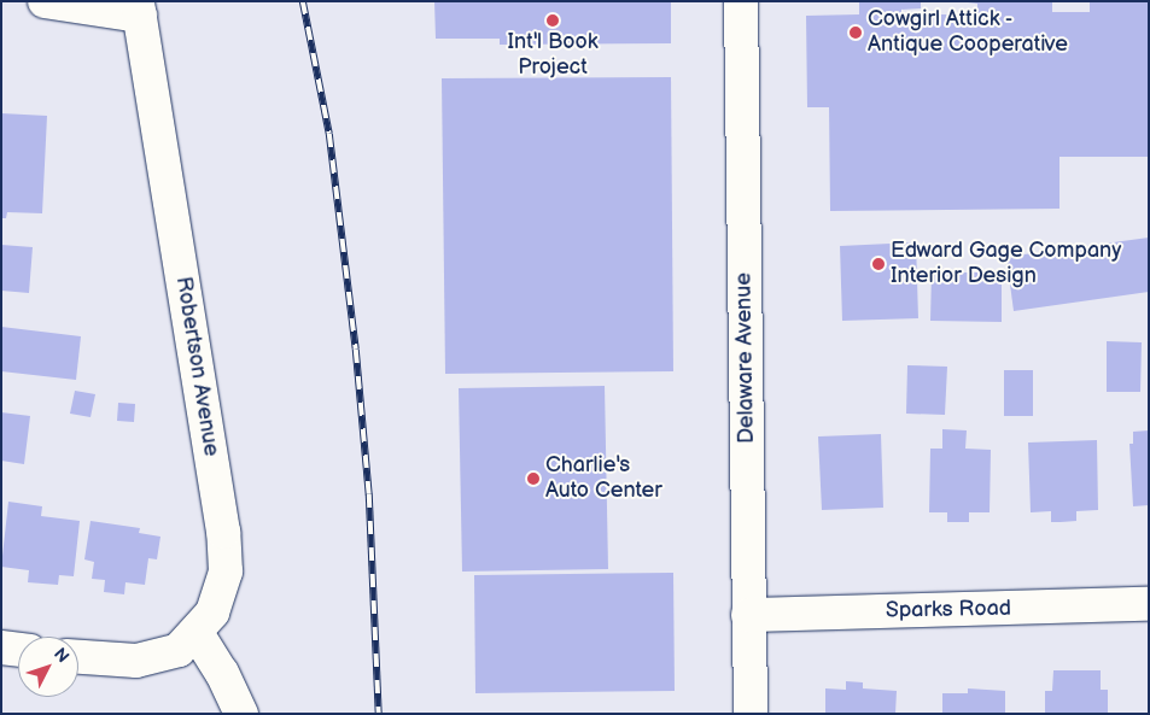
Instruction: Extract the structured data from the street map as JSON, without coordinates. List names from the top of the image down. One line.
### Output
{"streets":{"street":["Delaware Avenue","Robertson Avenue","Sparks Road"]},"crossings":[["Delaware Avenue","Sparks Road"]],"places":["Int'l Book Project","Cowgirl Attick - Antique Cooperative","Edward Gage Company Interior Design","Charlie's Auto Center"],"north":"top right"}
